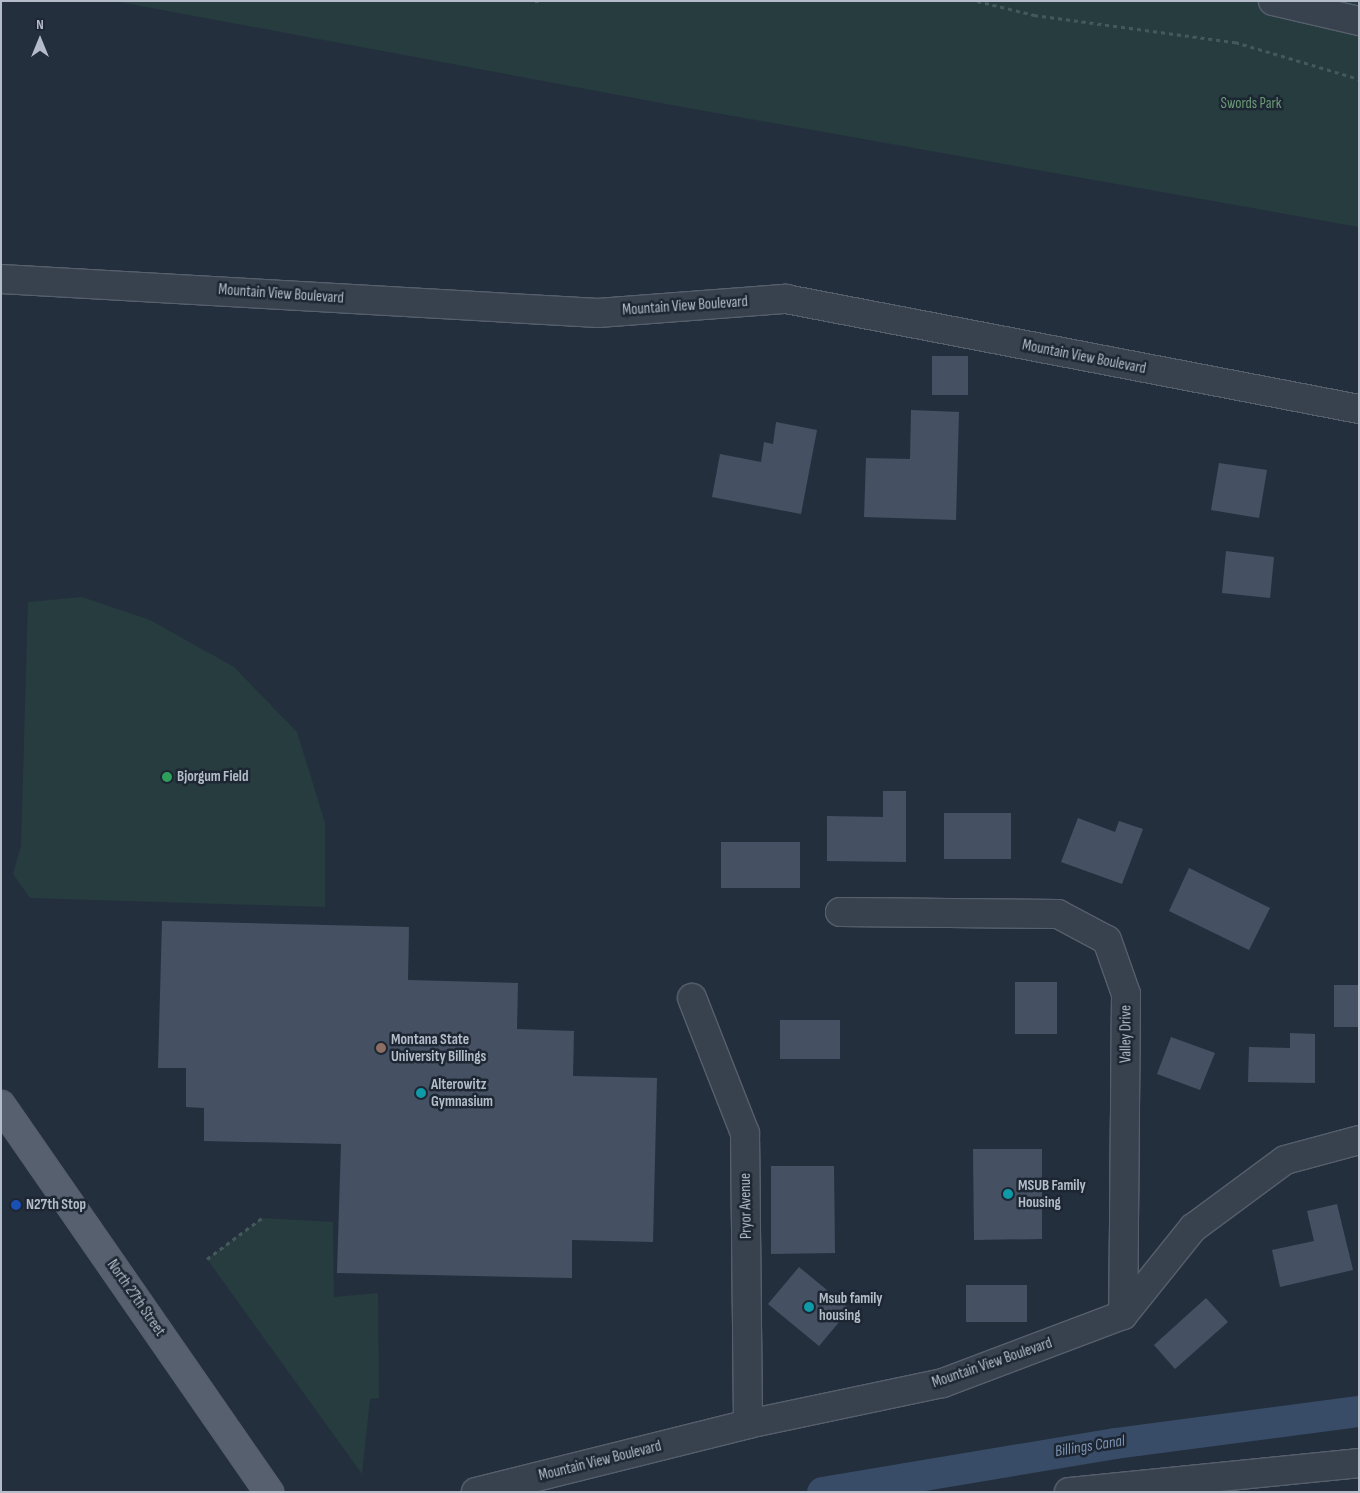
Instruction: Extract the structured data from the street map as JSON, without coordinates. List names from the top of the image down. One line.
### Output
{"streets":{"main road":["North 27th Street"],"street":["Mountain View Boulevard","Valley Drive","Pryor Avenue"]},"crossings":[["Mountain View Boulevard","Valley Drive"],["Mountain View Boulevard","Pryor Avenue"]],"water":["Billings Canal"],"parks":["Swords Park"],"places":["Bjorgum Field","Montana State University Billings","Alterowitz Gymnasium","MSUB Family Housing","N27th Stop","Msub family housing"],"north":"top"}
